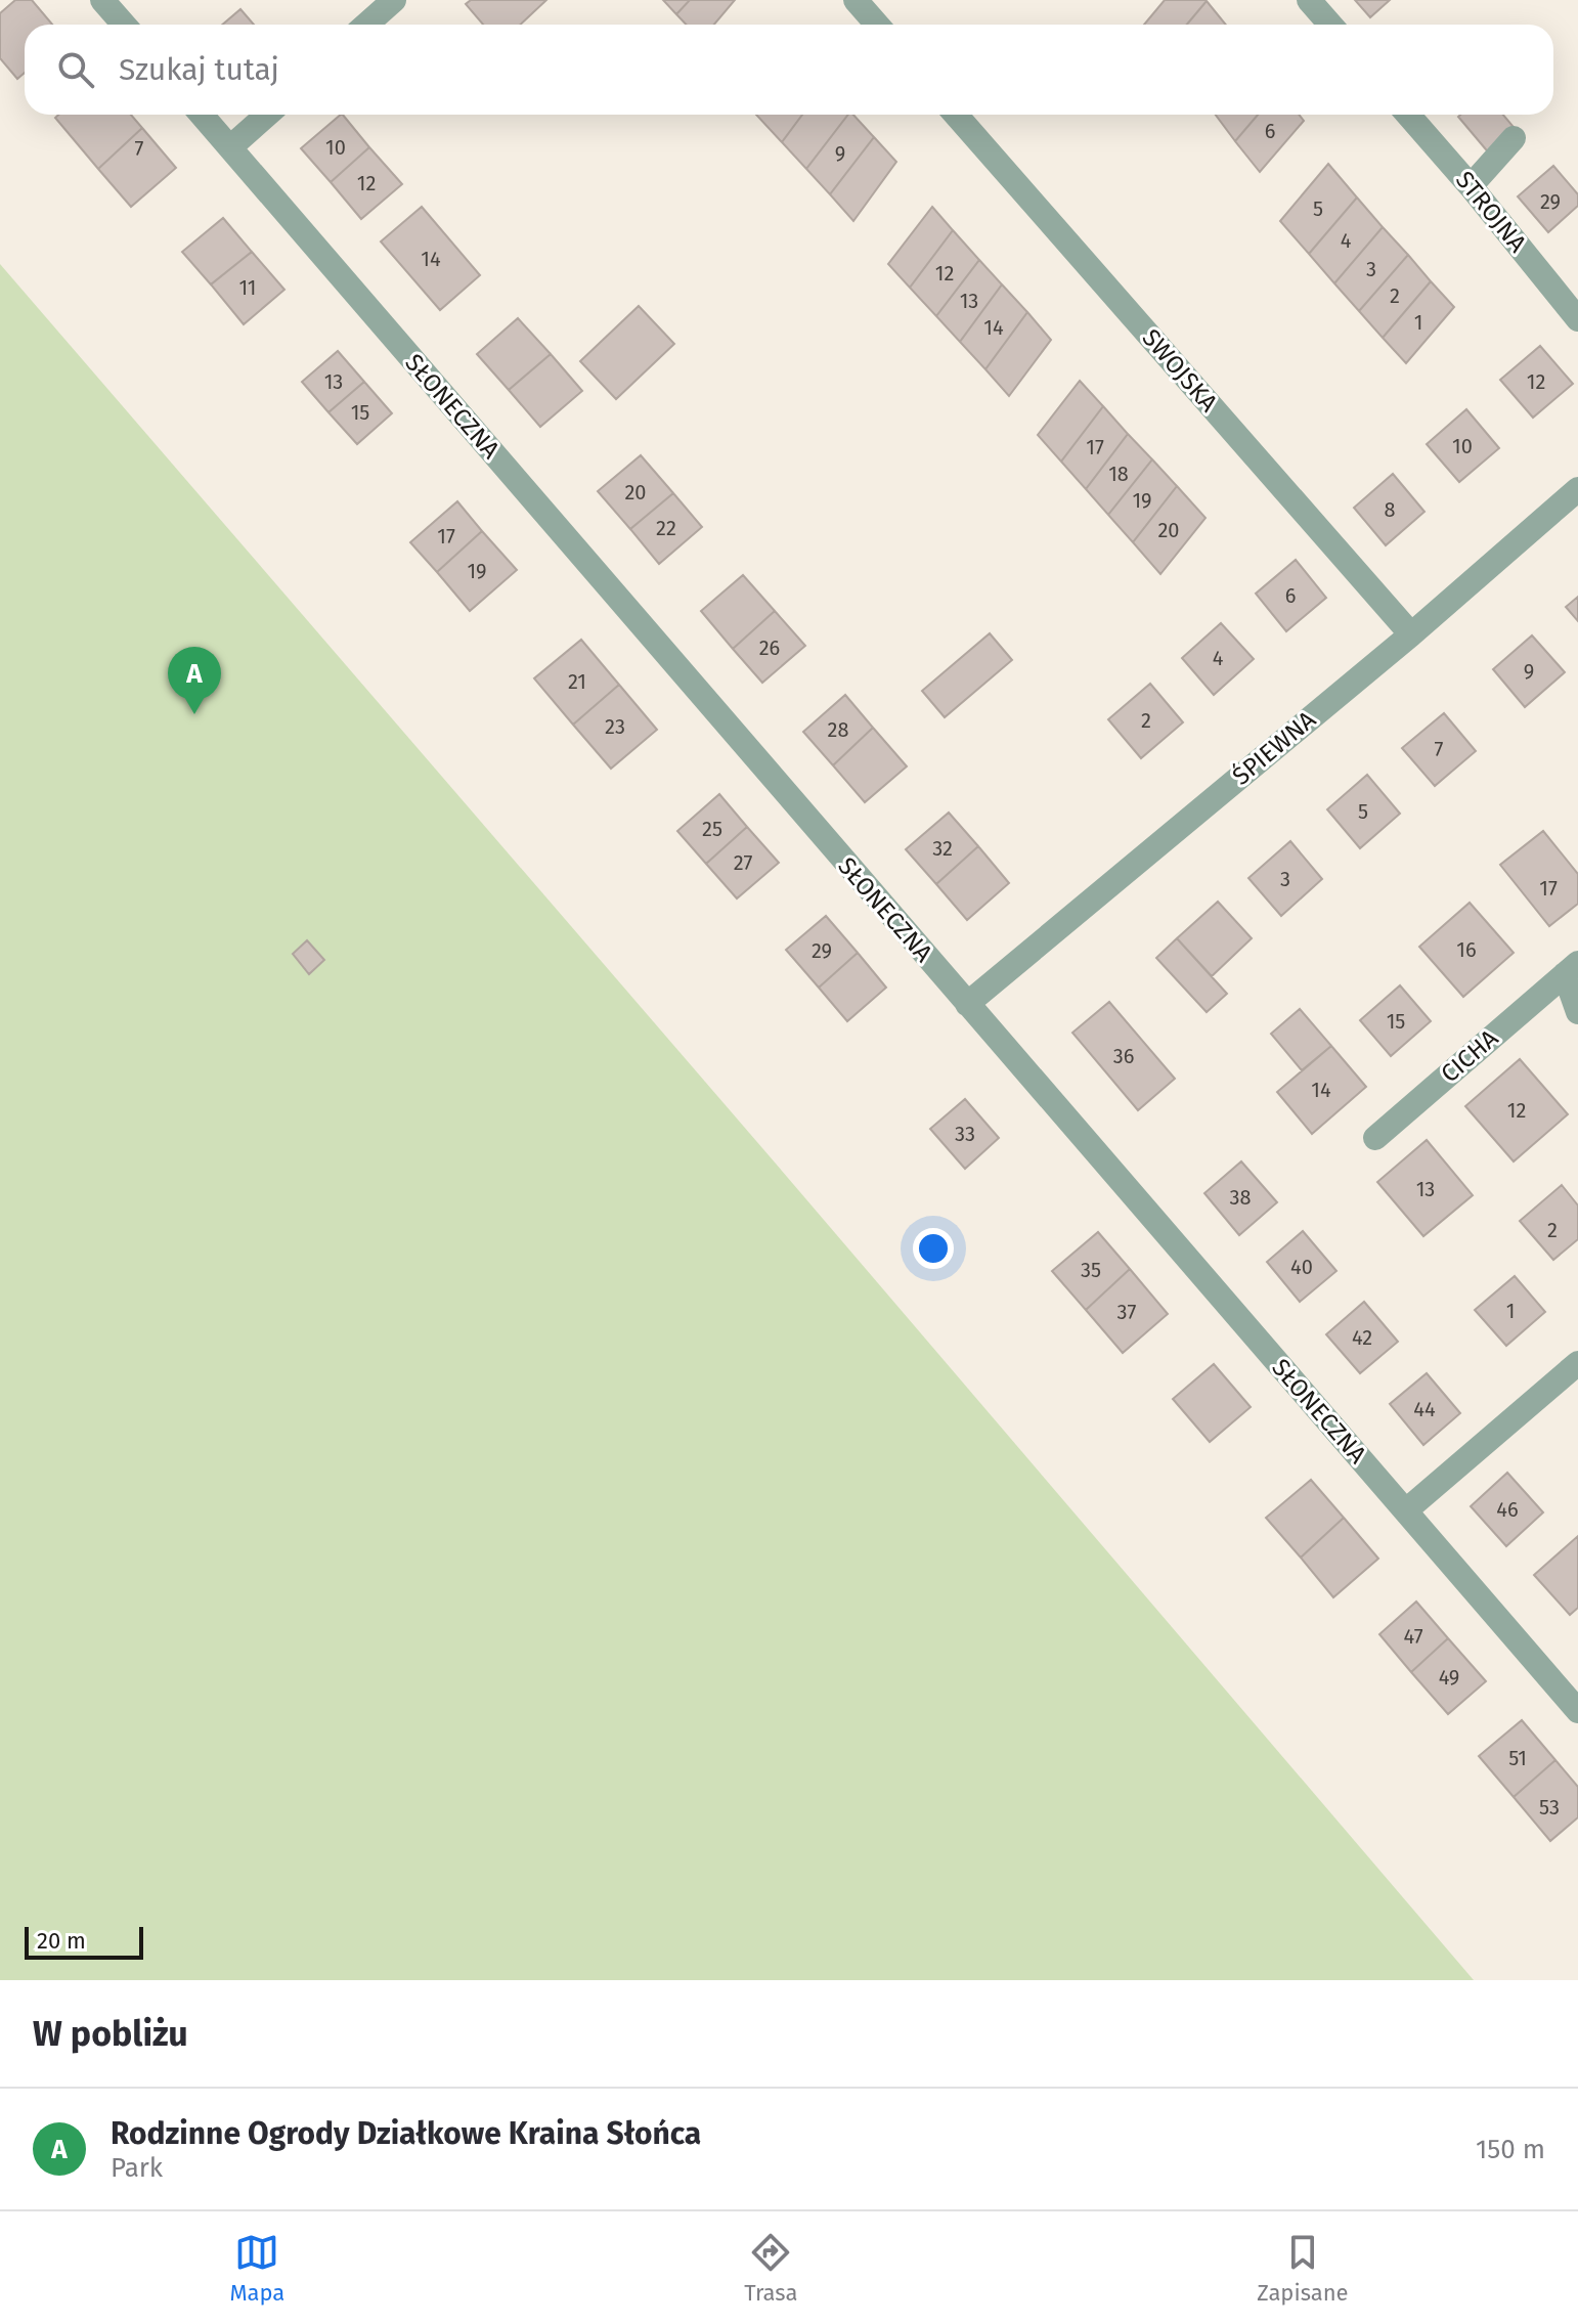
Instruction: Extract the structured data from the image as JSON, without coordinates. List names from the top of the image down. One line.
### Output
{"streets":{"street":["STROJNA","SWOJSKA","SŁONECZNA","ŚPIEWNA","CICHA"]},"crossings":[["SWOJSKA","ŚPIEWNA"],["SŁONECZNA","ŚPIEWNA"]],"house_numbers":["6","10","7","9","12","29","5","4","14","3","12","11","2","13","1","14","13","12","15","10","17","18","20","19","8","22","20","17","19","6","26","4","9","21","2","23","28","7","5","25","32","27","3","17","16","29","15","36","14","12","33","13","38","2","40","35","1","37","42","44","46","47","49","51","53"],"scale_bar":"20 m","page":{"search":"Szukaj tutaj","pins":"A","scale":"20 m","heading":"W pobliżu","list":[{"mark":"A","name":"Rodzinne Ogrody Działkowe Kraina Słońca","note":"Park","value":"150 m"}],"nav":["Mapa","Trasa","Zapisane"]}}
